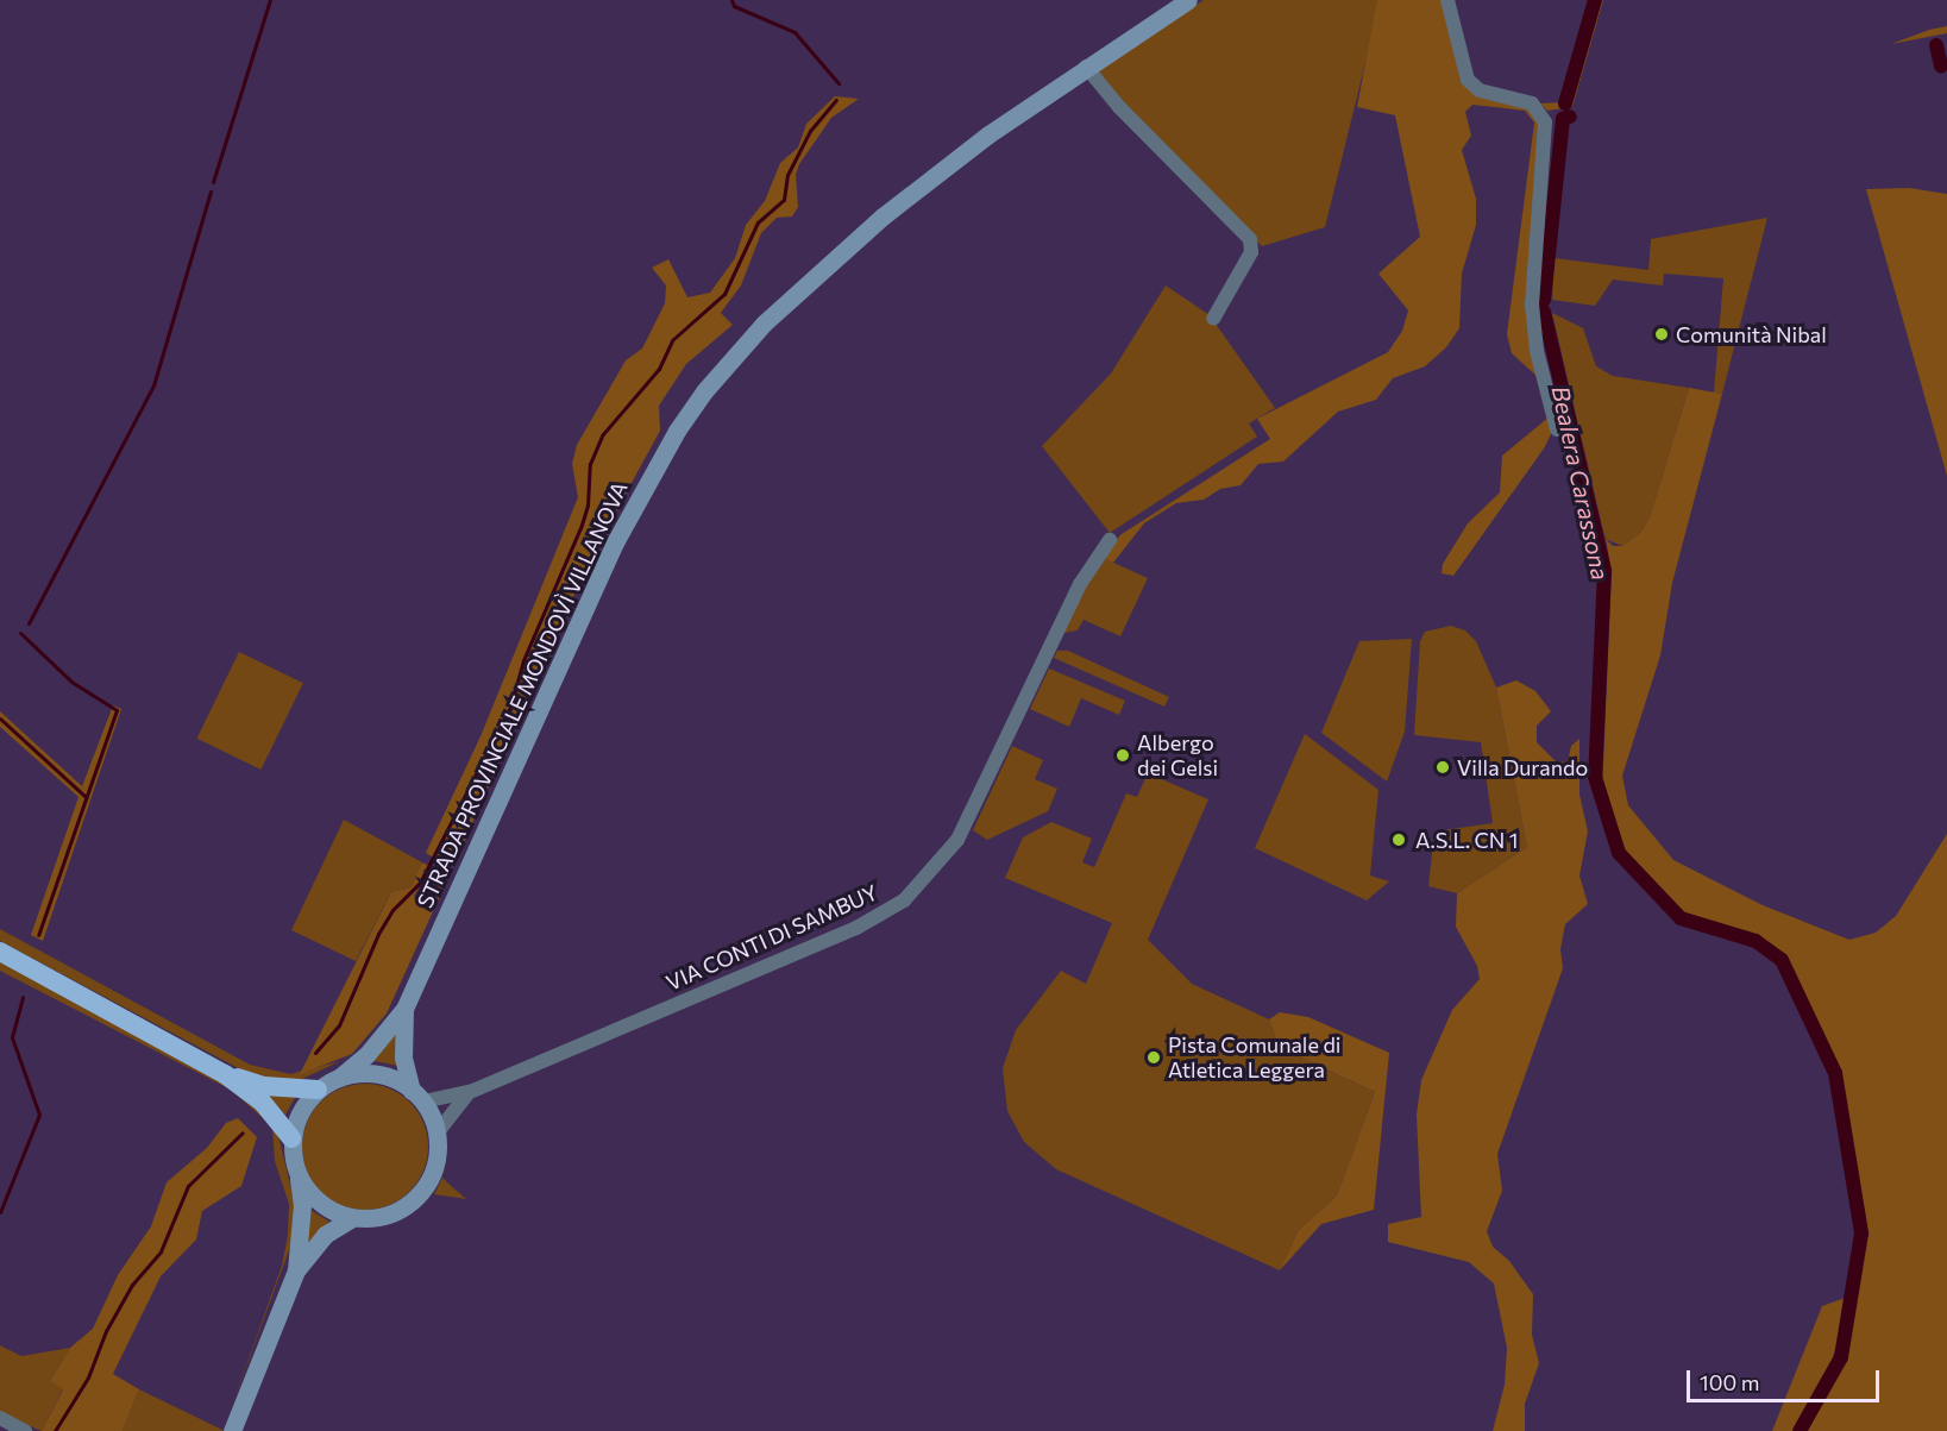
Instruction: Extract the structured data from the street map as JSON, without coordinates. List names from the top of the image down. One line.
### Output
{"streets":{"main road":["STRADA PROVINCIALE MONDOVÌ VILLANOVA"],"street":["VIA CONTI DI SAMBUY"]},"crossings":[["STRADA PROVINCIALE MONDOVÌ VILLANOVA","VIA CONTI DI SAMBUY"]],"water":["Bealera Carassona"],"places":["Comunità Nibal","Albergo dei Gelsi","Villa Durando","A.S.L. CN 1","Pista Comunale di Atletica Leggera"],"scale_bar":"100 m"}
